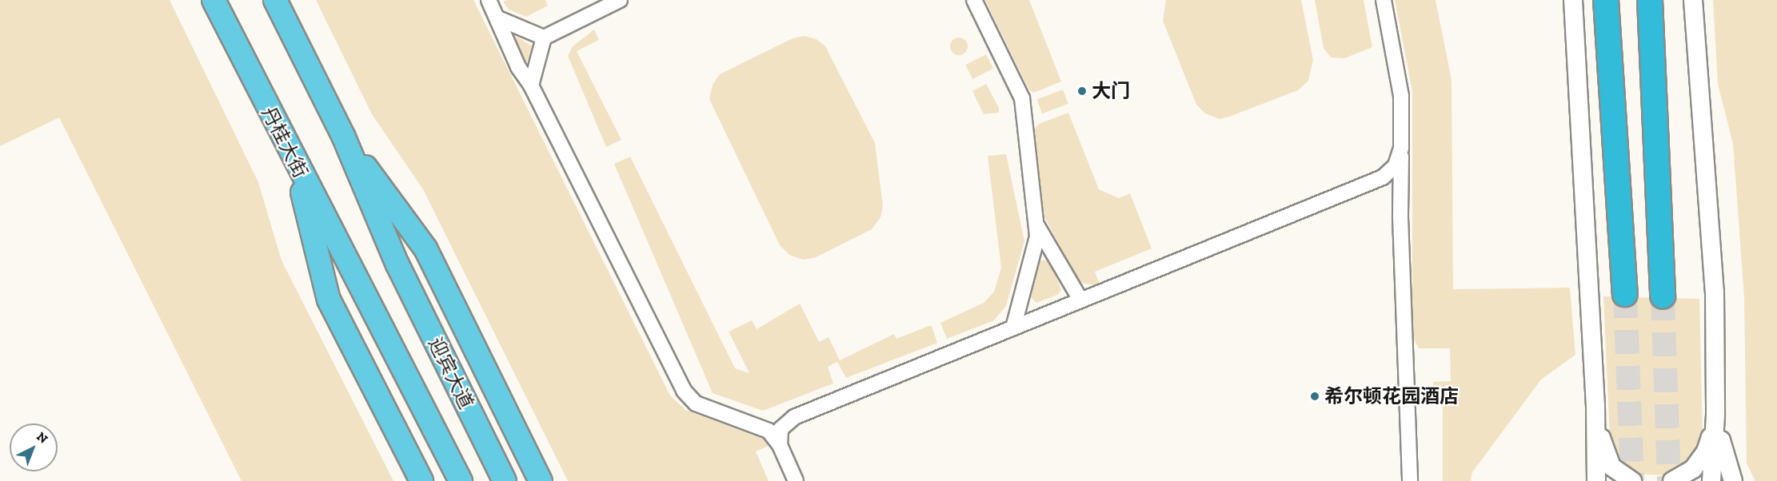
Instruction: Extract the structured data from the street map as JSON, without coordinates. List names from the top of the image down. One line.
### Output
{"streets":{"main road":["丹桂大街","迎宾大道"]},"crossings":[["丹桂大街","迎宾大道"]],"places":["大门","希尔顿花园酒店"],"north":"top right"}
